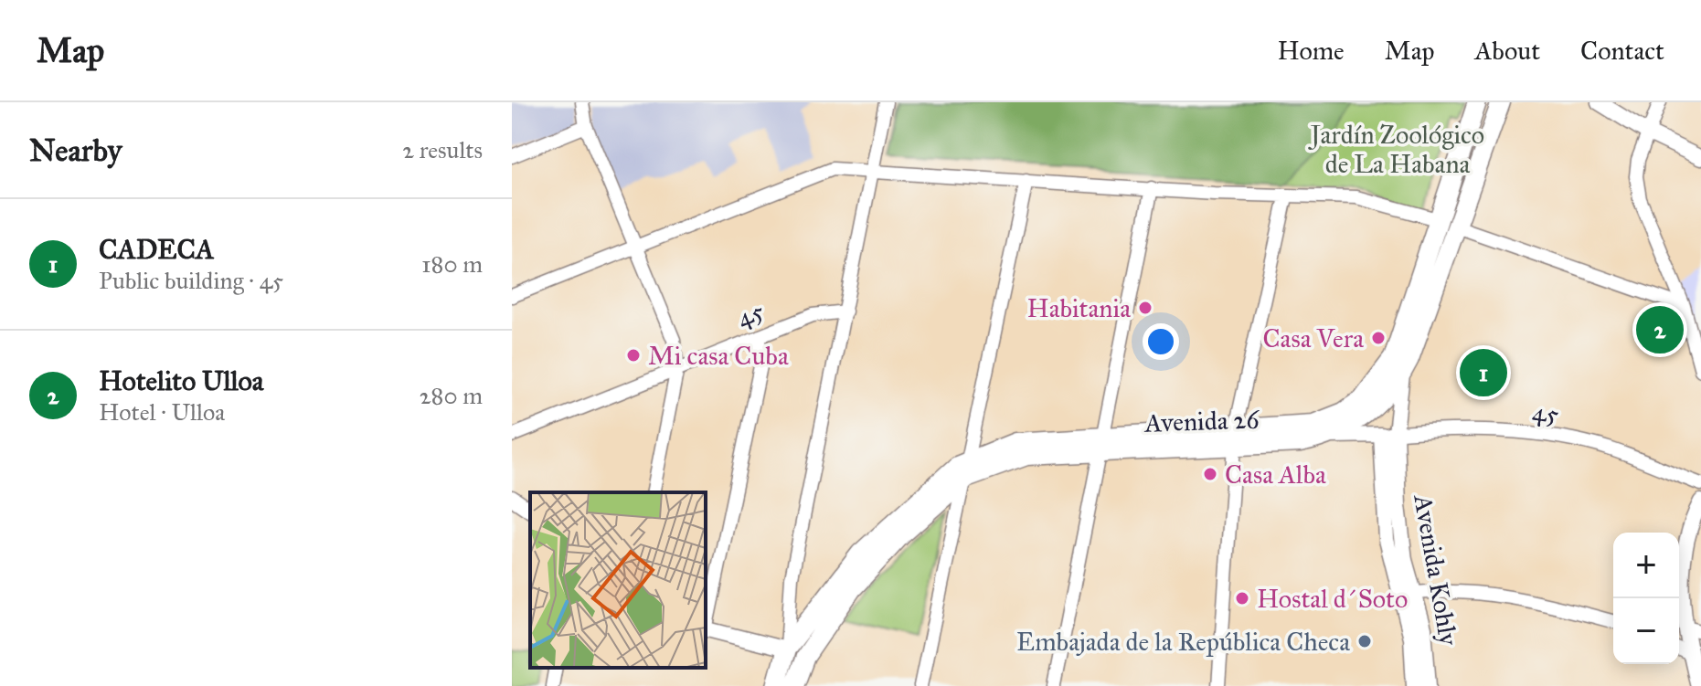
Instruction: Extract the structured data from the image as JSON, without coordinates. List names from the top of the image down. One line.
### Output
{"streets":{"main road":["Avenida 26"],"street":["45","Avenida Kohly"]},"crossings":[["45","Avenida 26"],["45","Avenida Kohly"],["Avenida 26","Avenida Kohly"]],"parks":["Jardín Zoológico de La Habana"],"places":["Habitania","Casa Vera","Mi casa Cuba","Casa Alba","Hostal d´Soto","Embajada de la República Checa"],"page":{"header":"Map","nav":["Home","Map","About","Contact"],"heading":["Nearby","2 results"],"list":[{"mark":"1","name":"CADECA","note":"Public building · 45","value":"180 m"},{"mark":"2","name":"Hotelito Ulloa","note":"Hotel · Ulloa","value":"280 m"}],"pins":["2","1"],"map_buttons":["+","−"]}}
